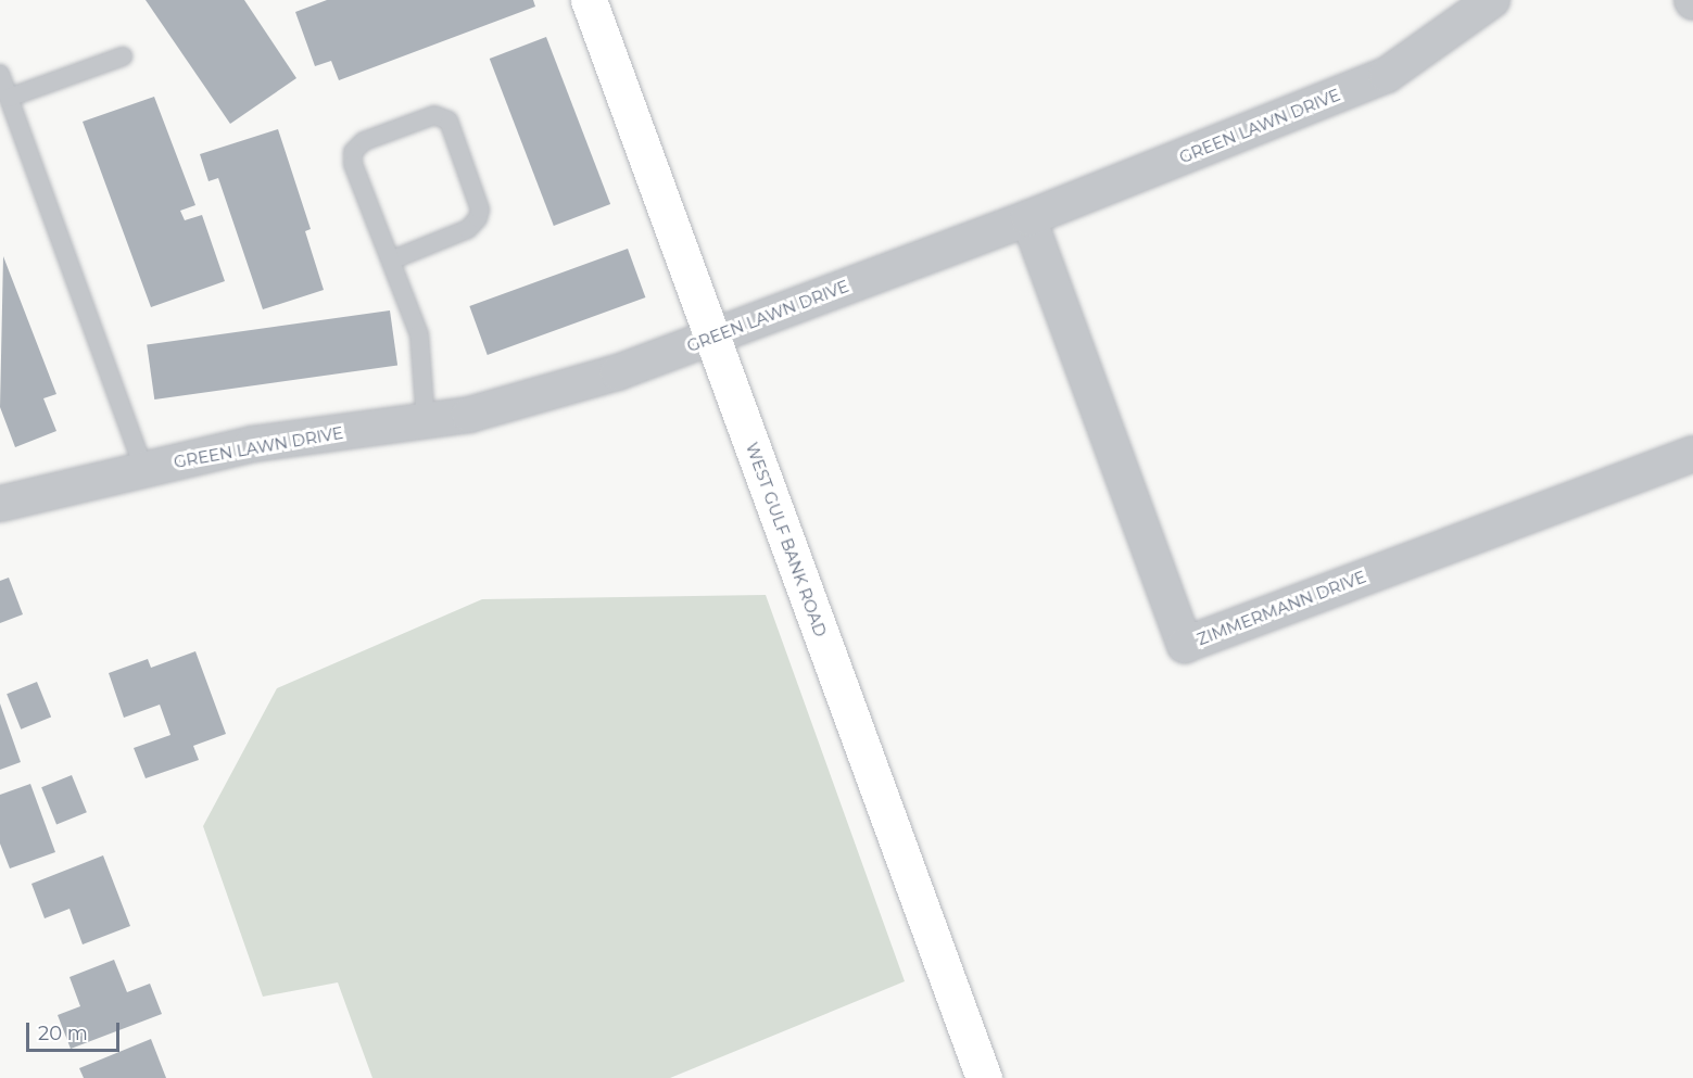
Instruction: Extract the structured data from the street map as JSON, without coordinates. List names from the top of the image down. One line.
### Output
{"streets":{"street":["GREEN LAWN DRIVE","WEST GULF BANK ROAD","ZIMMERMANN DRIVE"]},"crossings":[["GREEN LAWN DRIVE","WEST GULF BANK ROAD"],["GREEN LAWN DRIVE","ZIMMERMANN DRIVE"]],"scale_bar":"20 m"}
